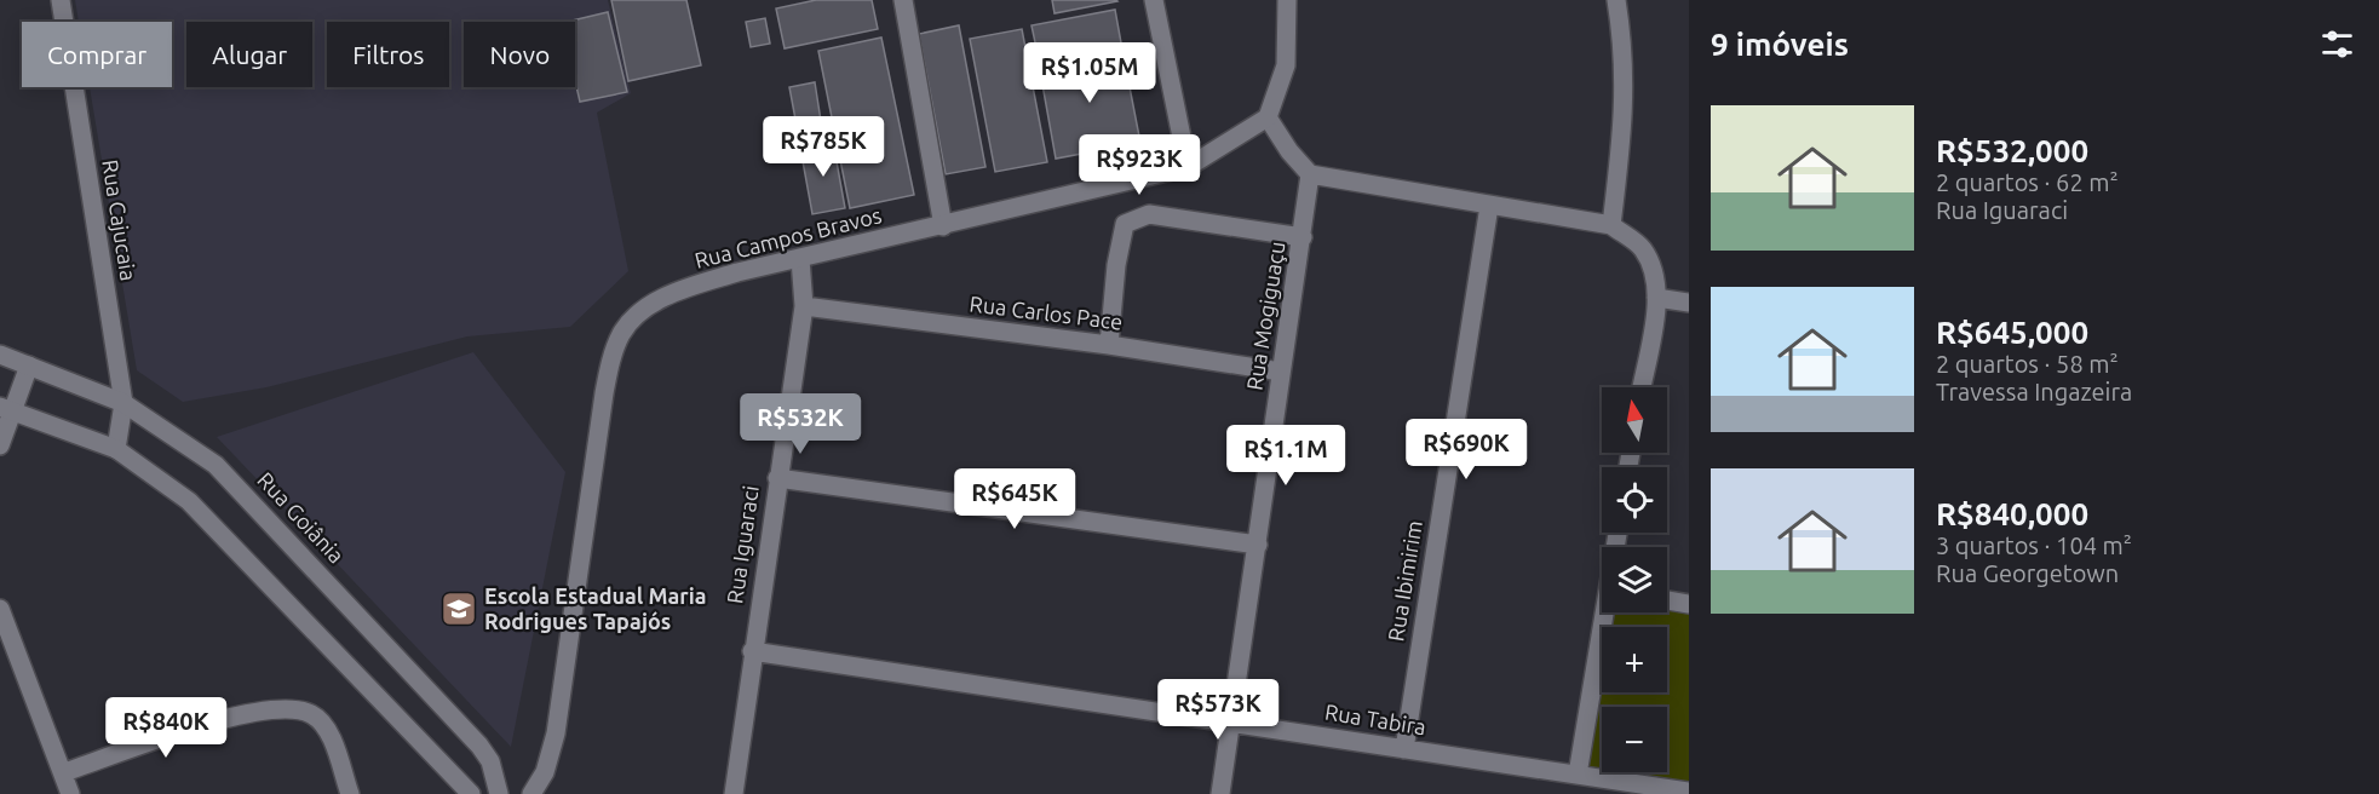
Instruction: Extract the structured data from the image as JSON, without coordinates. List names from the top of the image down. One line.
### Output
{"streets":{"street":["Rua Cajucaia","Rua Campos Bravos","Rua Carlos Pace","Rua Mogiguaçu","Rua Goiânia","Rua Iguaraci","Rua Ibimirim","Rua Tabira"]},"crossings":[["Rua Cajucaia","Rua Goiânia"],["Rua Campos Bravos","Rua Iguaraci"],["Rua Carlos Pace","Rua Mogiguaçu"],["Rua Carlos Pace","Rua Iguaraci"],["Rua Mogiguaçu","Rua Tabira"],["Rua Iguaraci","Rua Tabira"],["Rua Ibimirim","Rua Tabira"]],"places":{"school or university":["Escola Estadual Maria Rodrigues Tapajós"]},"north":"top","page":{"heading":"9 imóveis","chip":["Comprar","Alugar","Filtros","Novo"],"price":["R$1.05M","R$785K","R$923K","R$532K","R$690K","R$1.1M","R$645K","R$573K","R$840K"],"list":[{"name":"R$532,000","note":"2 quartos · 62 m² · Rua Iguaraci"},{"name":"R$645,000","note":"2 quartos · 58 m² · Travessa Ingazeira"},{"name":"R$840,000","note":"3 quartos · 104 m² · Rua Georgetown"}],"map_buttons":["+","−"]}}
